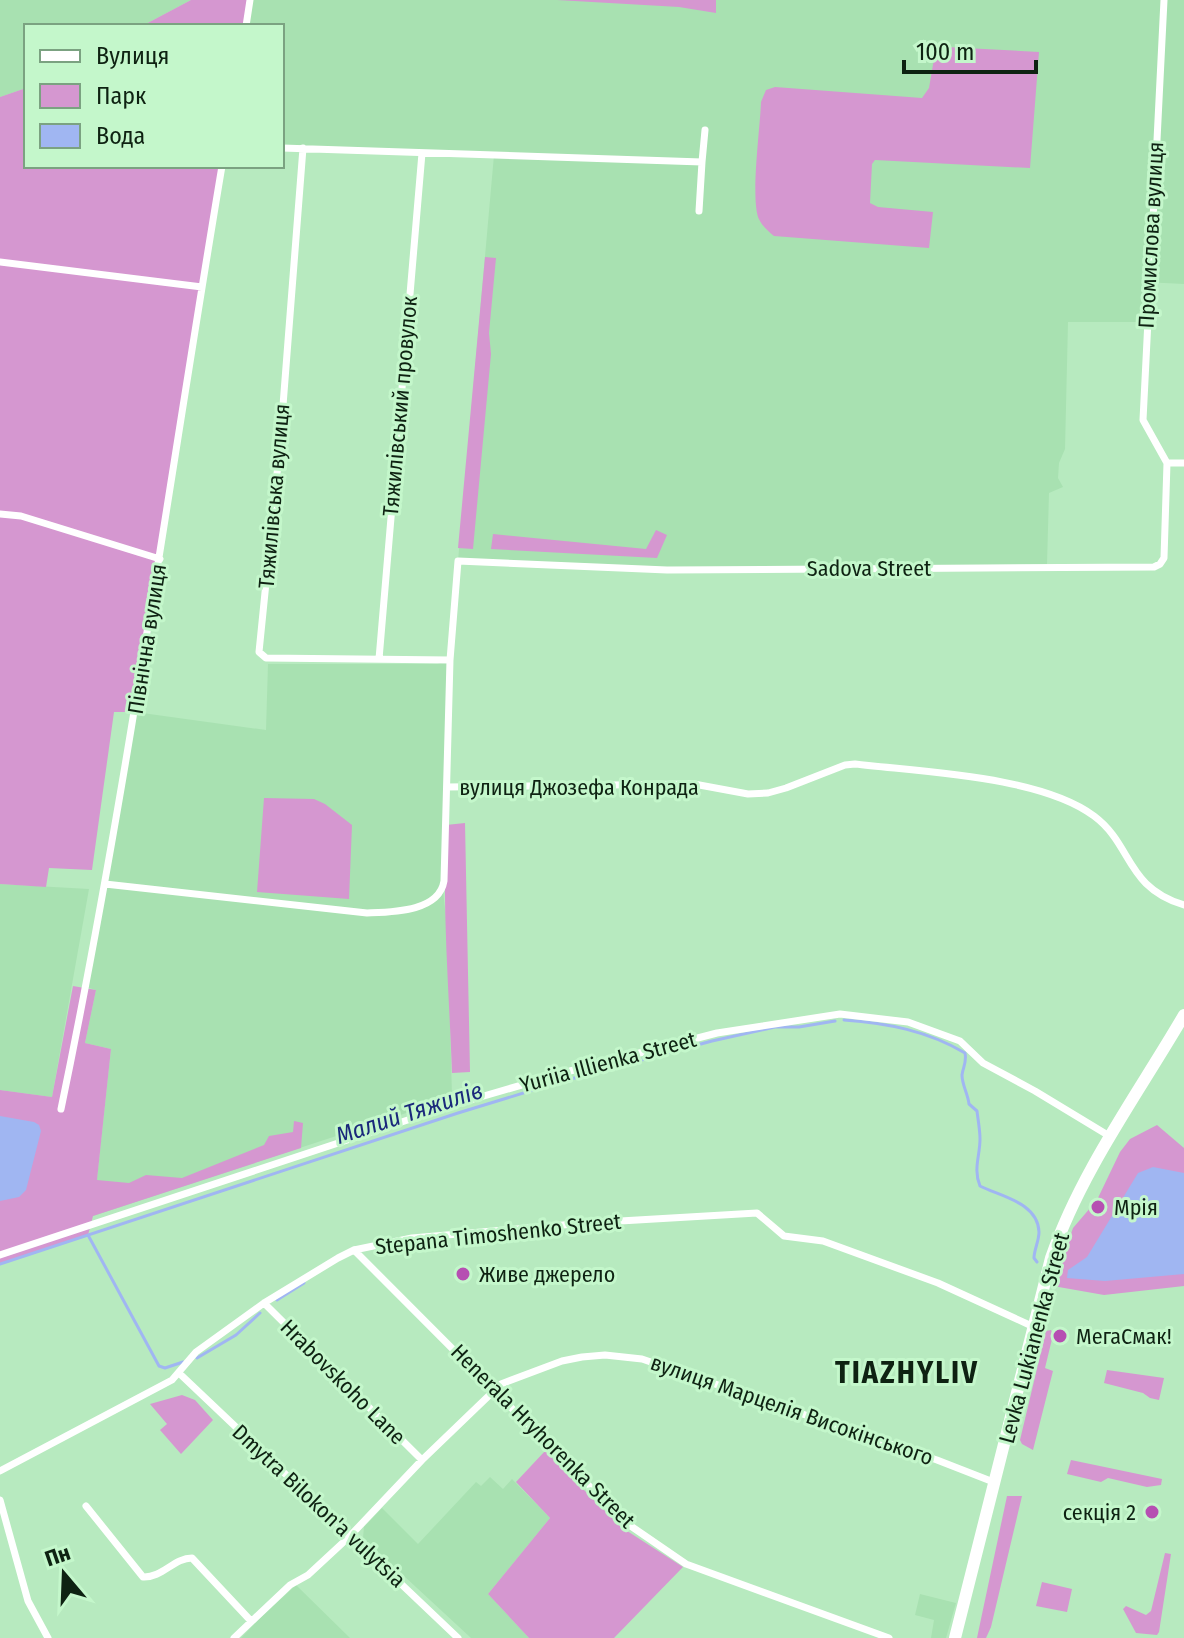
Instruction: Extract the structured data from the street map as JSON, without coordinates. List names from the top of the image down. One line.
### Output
{"streets":{"main road":["Levka Lukianenka Street"],"street":["Промислова вулиця","Тяжилівський провулок","Тяжилівська вулиця","Sadova Street","Північна вулиця","вулиця Джозефа Конрада","Yuriia Illienka Street","Stepana Timoshenko Street","Hrabovskoho Lane","вулиця Марцелія Високінського","Henerala Hryhorenka Street","Dmytra Bilokon'a vulytsia"]},"crossings":[["Промислова вулиця","Sadova Street"],["Тяжилівський провулок","Тяжилівська вулиця"],["Тяжилівська вулиця","Sadova Street"],["Yuriia Illienka Street","Levka Lukianenka Street"],["Stepana Timoshenko Street","Levka Lukianenka Street"],["Stepana Timoshenko Street","Hrabovskoho Lane"],["Stepana Timoshenko Street","Henerala Hryhorenka Street"],["Stepana Timoshenko Street","Dmytra Bilokon'a vulytsia"],["Levka Lukianenka Street","вулиця Марцелія Високінського"],["Hrabovskoho Lane","вулиця Марцелія Високінського"],["вулиця Марцелія Високінського","Henerala Hryhorenka Street"],["вулиця Марцелія Високінського","Dmytra Bilokon'a vulytsia"]],"districts":["TIAZHYLIV"],"water":["Малий Тяжилів"],"places":["Мрія","Живе джерело","МегаСмак!","секція 2"],"legend":["Вулиця","Парк","Вода"],"scale_bar":"100 m","north":"top"}
